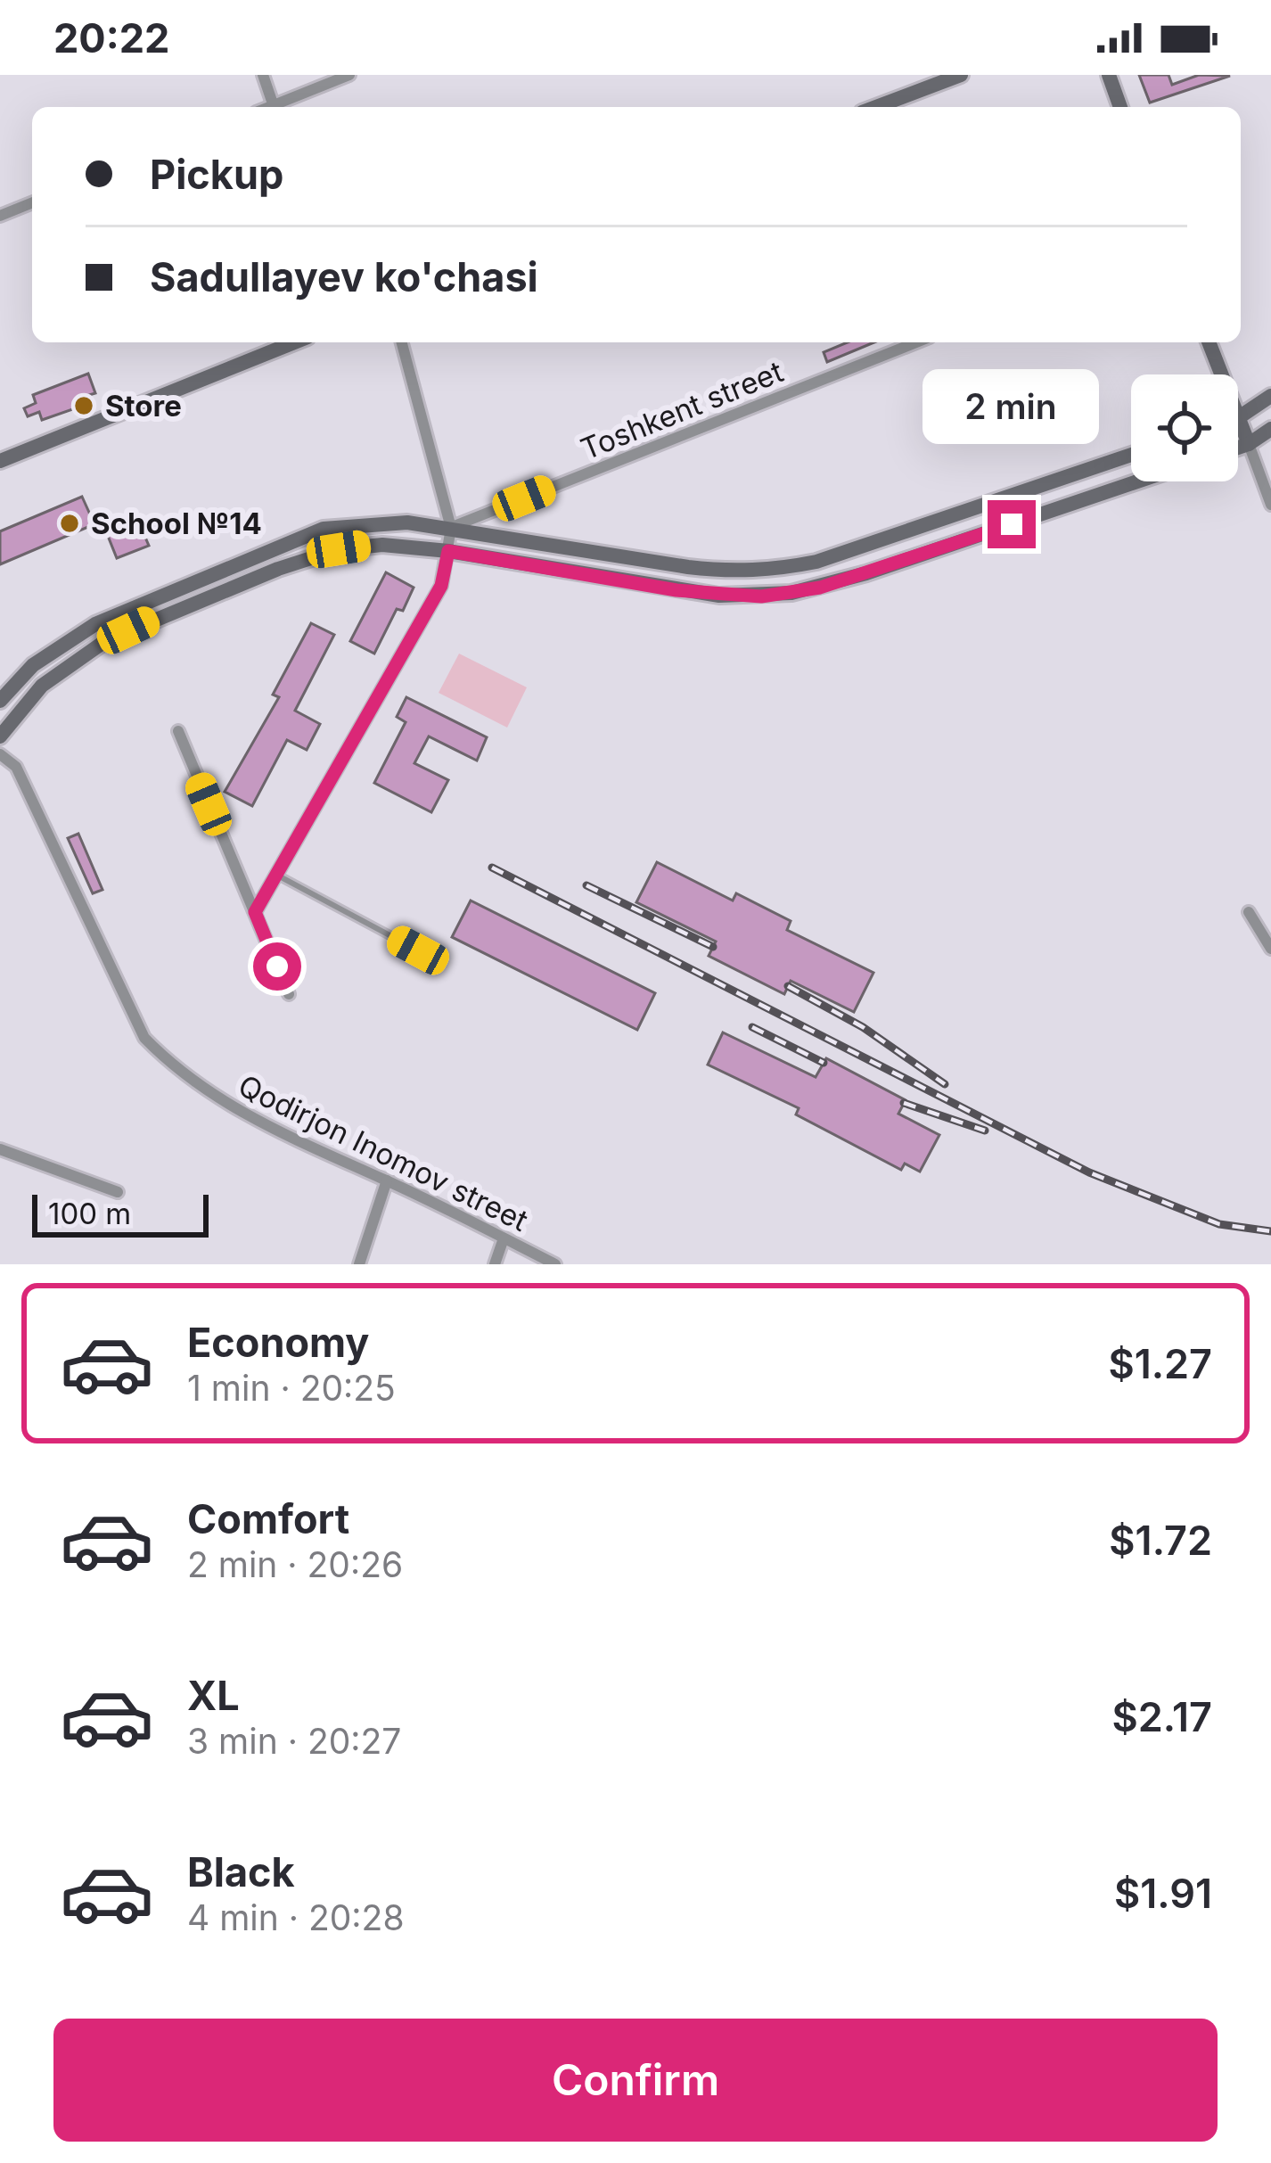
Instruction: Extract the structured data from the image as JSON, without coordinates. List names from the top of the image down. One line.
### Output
{"streets":{"street":["Toshkent street","Qodirjon Inomov street"]},"places":["Store","School №14"],"scale_bar":"100 m","page":{"status":"20:22","banner":["Pickup","Sadullayev ko'chasi"],"bubble":"2 min","scale":"100 m","list":[{"name":"Economy","note":"1 min · 20:25","value":"$1.27"},{"name":"Comfort","note":"2 min · 20:26","value":"$1.72"},{"name":"XL","note":"3 min · 20:27","value":"$2.17"},{"name":"Black","note":"4 min · 20:28","value":"$1.91"}],"buttons":"Confirm"}}
